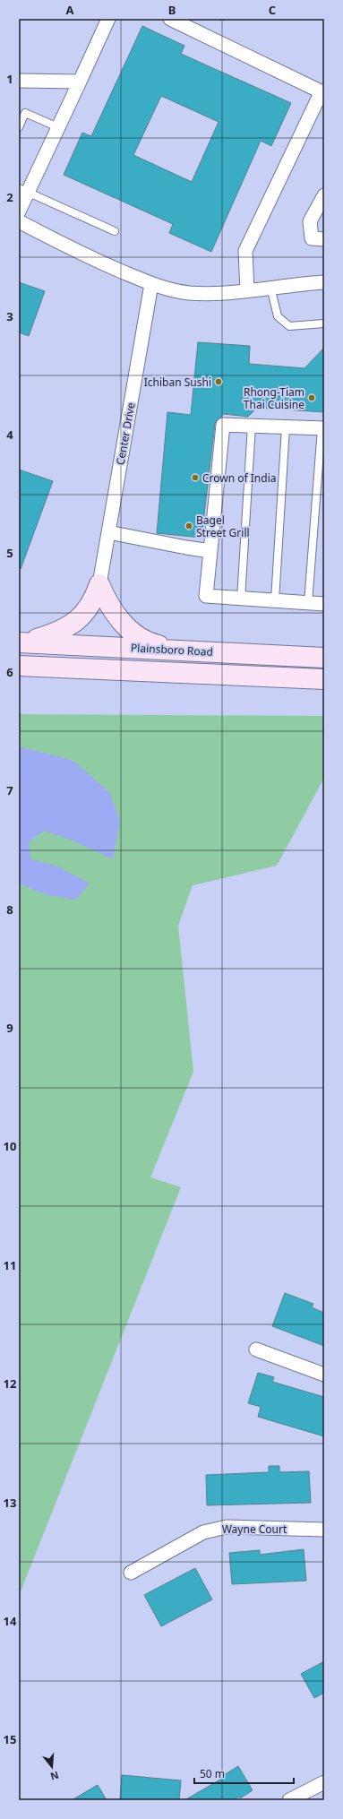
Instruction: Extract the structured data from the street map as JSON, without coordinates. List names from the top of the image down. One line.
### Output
{"streets":{"street":["Center Drive","Plainsboro Road","Wayne Court"]},"places":["Ichiban Sushi","Rhong-Tiam Thai Cuisine","Crown of India","Bagel Street Grill"],"scale_bar":"50 m","north":"bottom","grid":{"columns":["A","B","C"],"rows":["1","2","3","4","5","6","7","8","9","10","11","12","13","14","15"]}}
